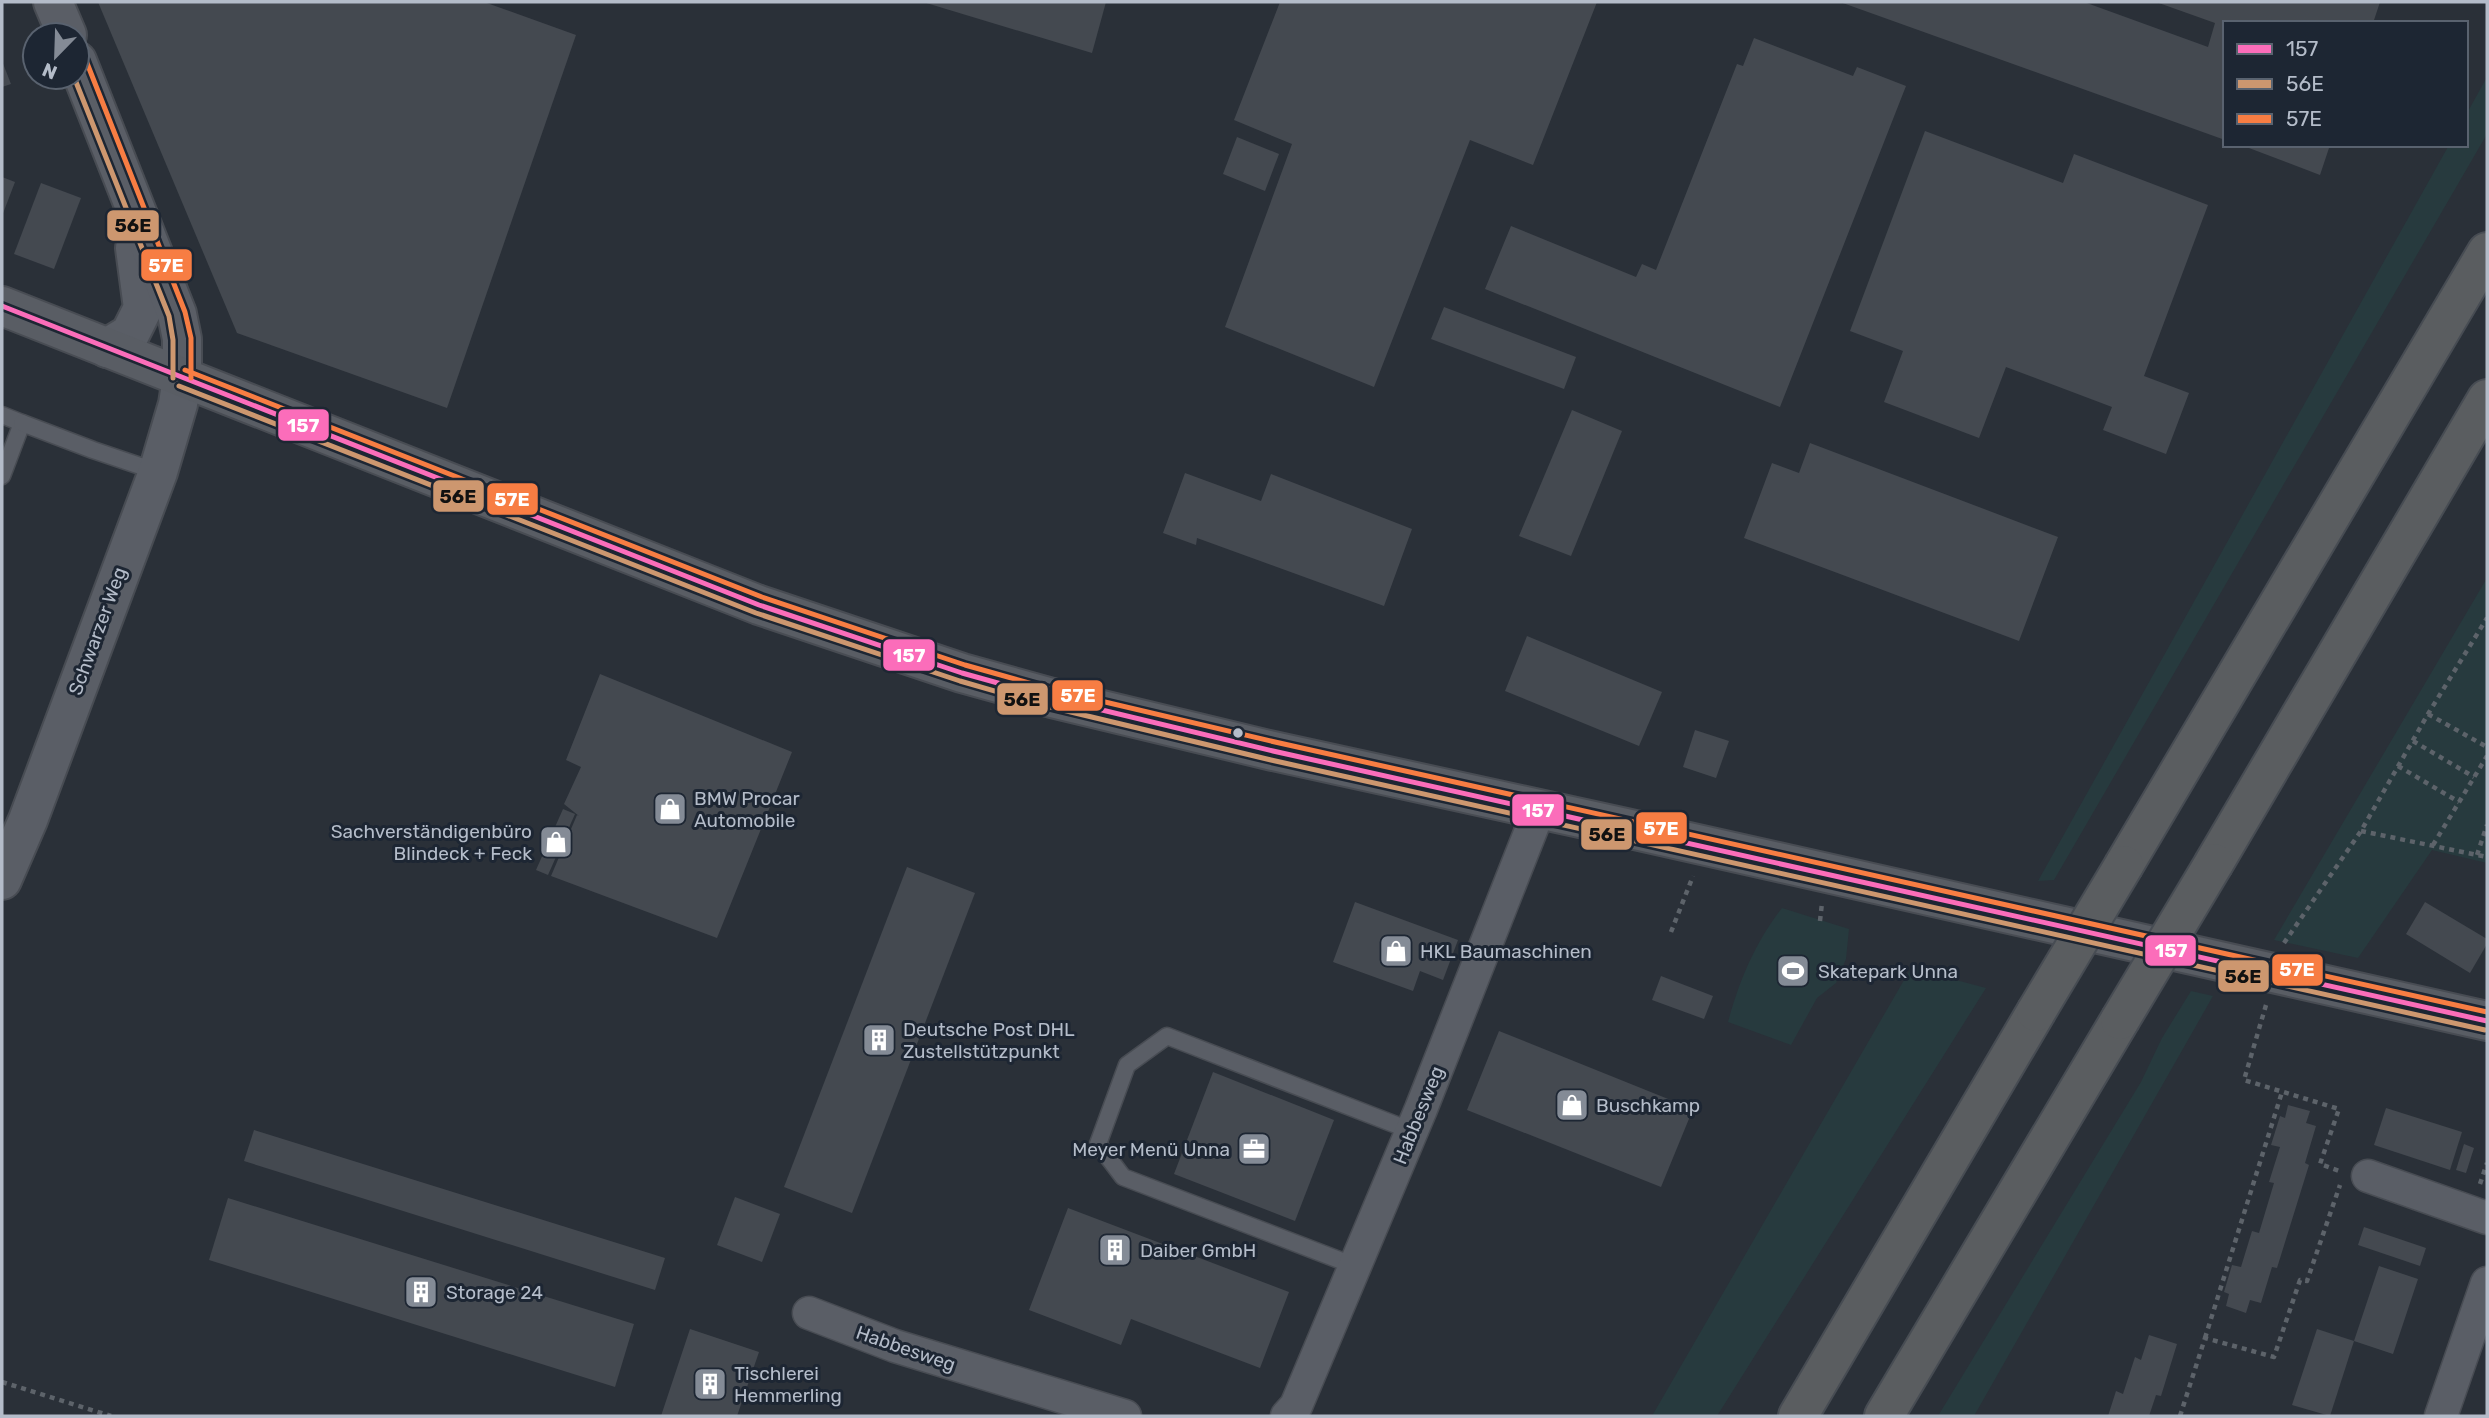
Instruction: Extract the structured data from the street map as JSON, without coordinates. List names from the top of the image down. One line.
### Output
{"streets":{"street":["Schwarzer Weg","Habbesweg"]},"places":{"shop":["BMW Procar Automobile","Sachverständigenbüro Blindeck + Feck","HKL Baumaschinen","Buschkamp"],"sports":["Skatepark Unna"],"building":["Deutsche Post DHL Zustellstützpunkt","Daiber GmbH","Storage 24","Tischlerei Hemmerling"],"office":["Meyer Menü Unna"]},"lines":["transit line 57E","transit line 56E","transit line 157"],"legend":["157","56E","57E"],"north":"bottom left"}
